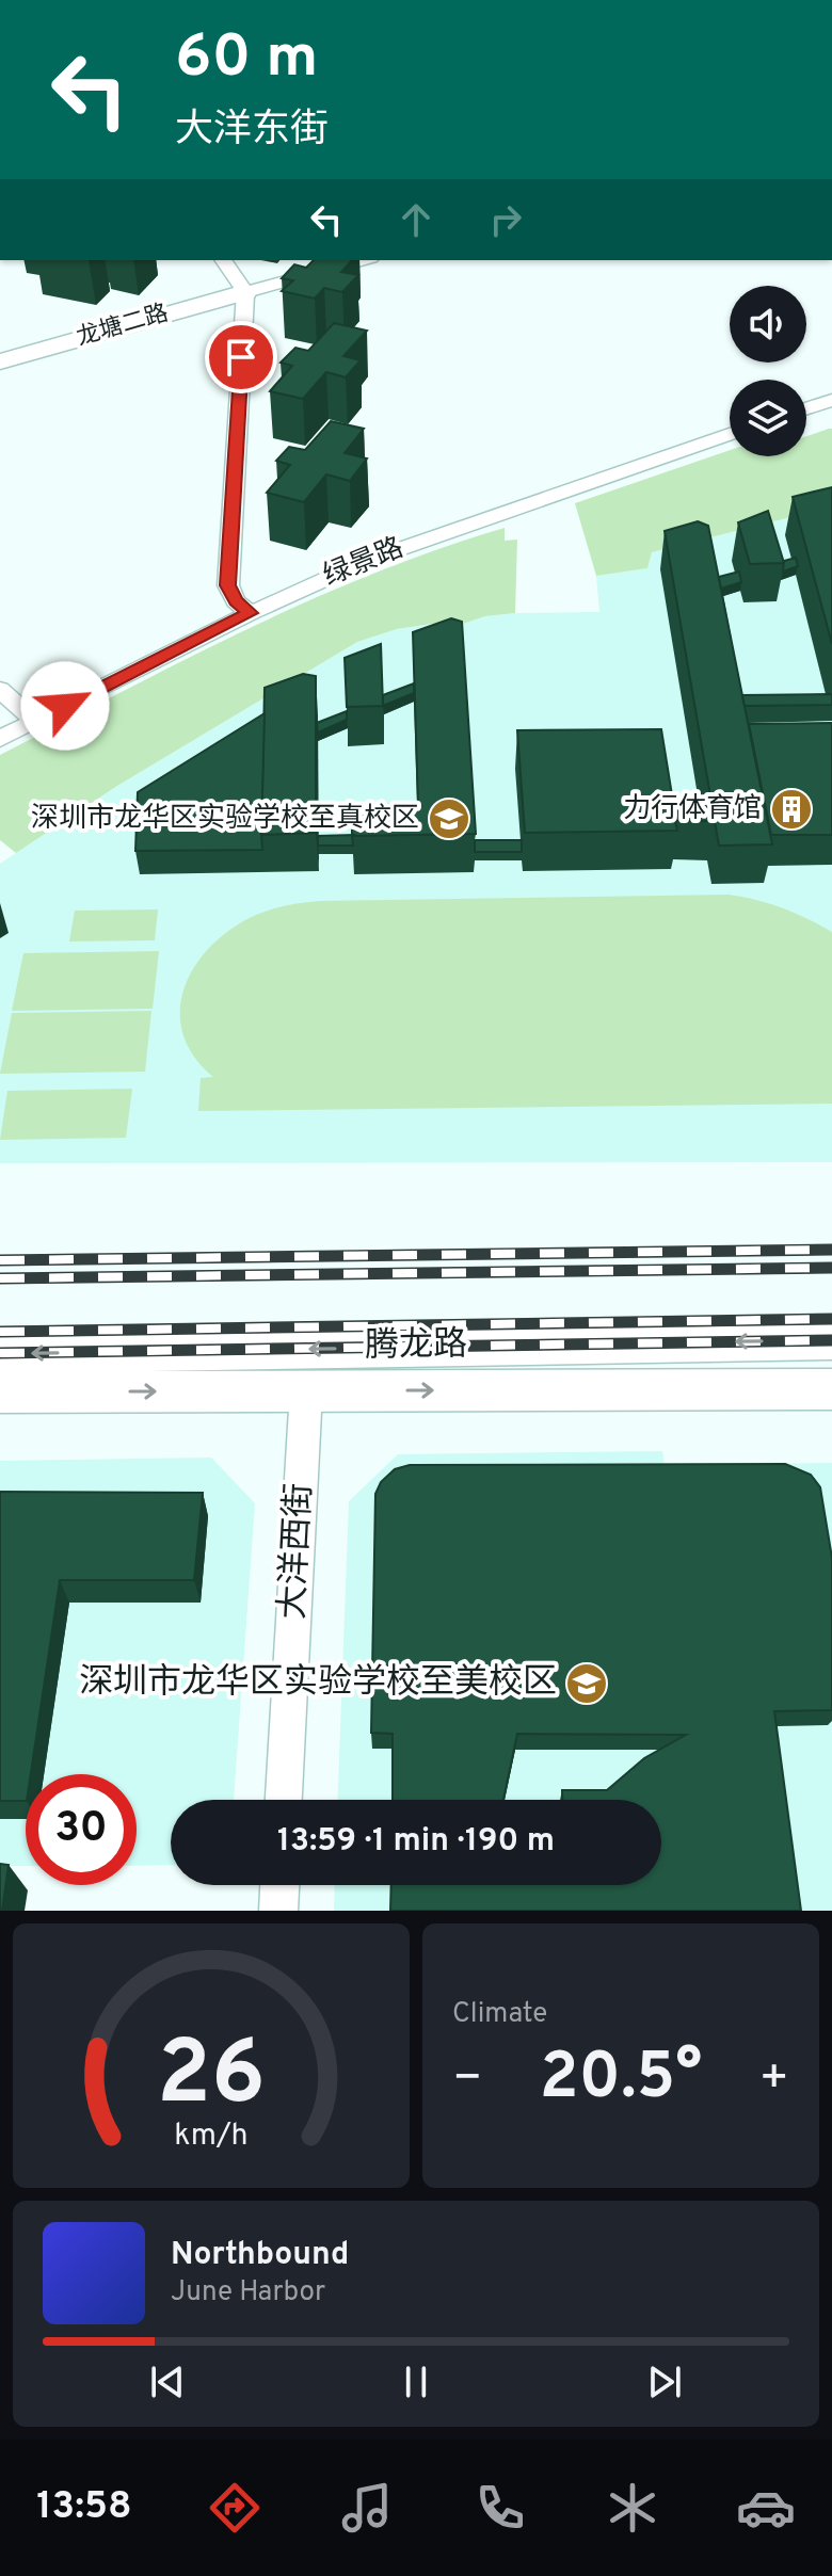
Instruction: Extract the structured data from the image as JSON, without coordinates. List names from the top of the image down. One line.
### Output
{"streets":{"main road":["龙塘二路","腾龙路"],"street":["绿景路","大洋西街"]},"crossings":[["腾龙路","大洋西街"]],"places":{"building":["力行体育馆"],"school or university":["深圳市龙华区实验学校至真校区","深圳市龙华区实验学校至美校区"]},"page":{"turn":["60 m","大洋东街"],"limit":"30","trip":"13:59 · 1 min · 190 m","tile":"Climate","heat":["−","20.5°","+"],"song":["Northbound","June Harbor"],"tabs":"13:58","gauge":["26","km/h"]}}
